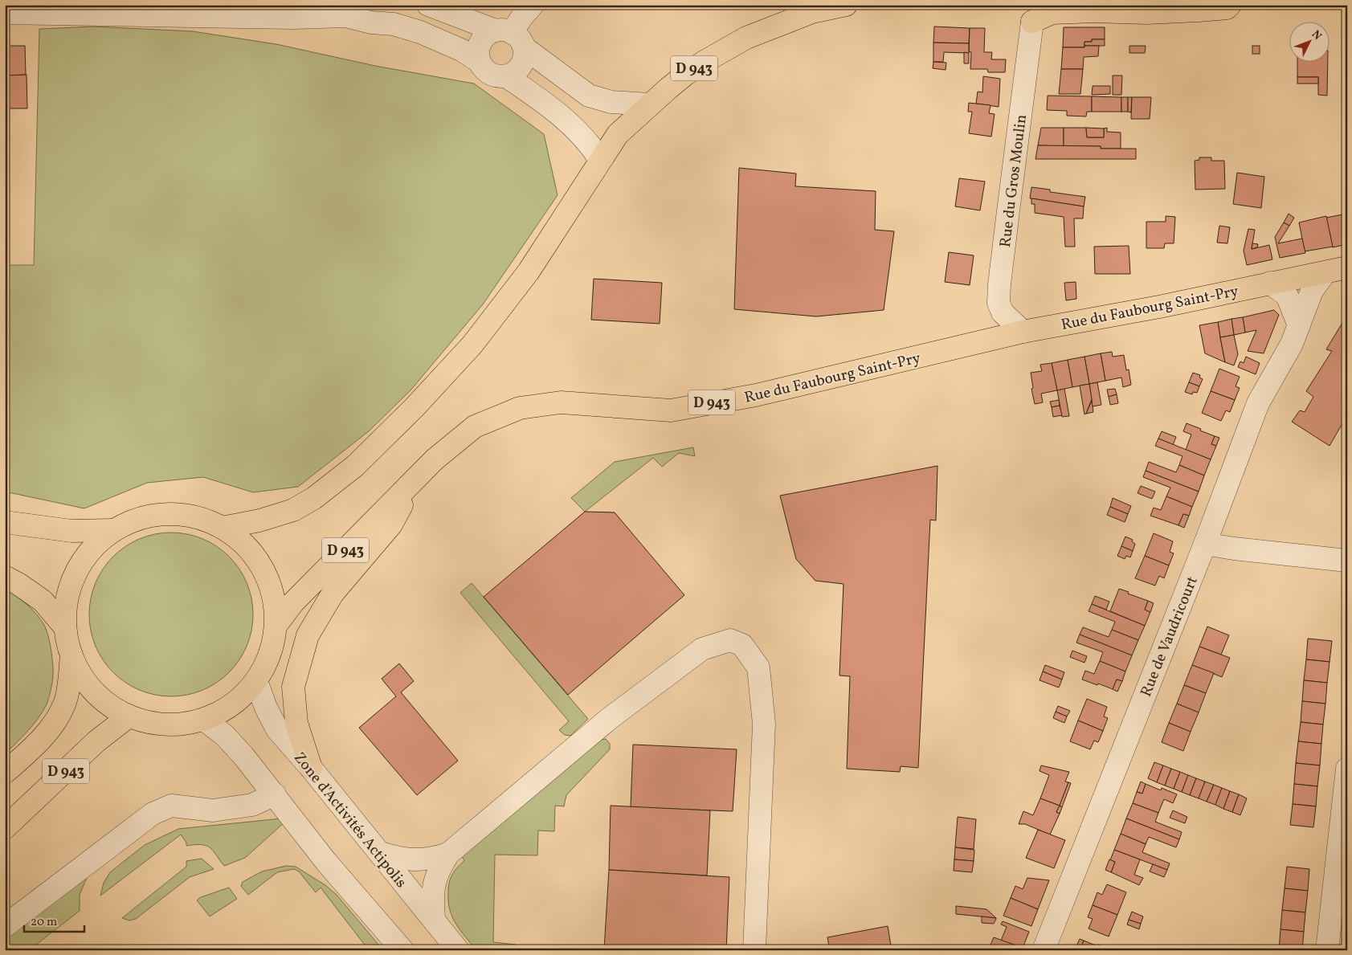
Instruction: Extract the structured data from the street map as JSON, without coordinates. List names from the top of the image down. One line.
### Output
{"streets":{"main road":["D 943","Rue du Faubourg Saint-Pry"],"street":["Rue du Gros Moulin","Rue de Vaudricourt","Zone d'Activités Actipolis"]},"crossings":[["Rue du Gros Moulin","Rue du Faubourg Saint-Pry"],["Rue du Faubourg Saint-Pry","Rue de Vaudricourt"]],"scale_bar":"20 m","north":"top right"}
